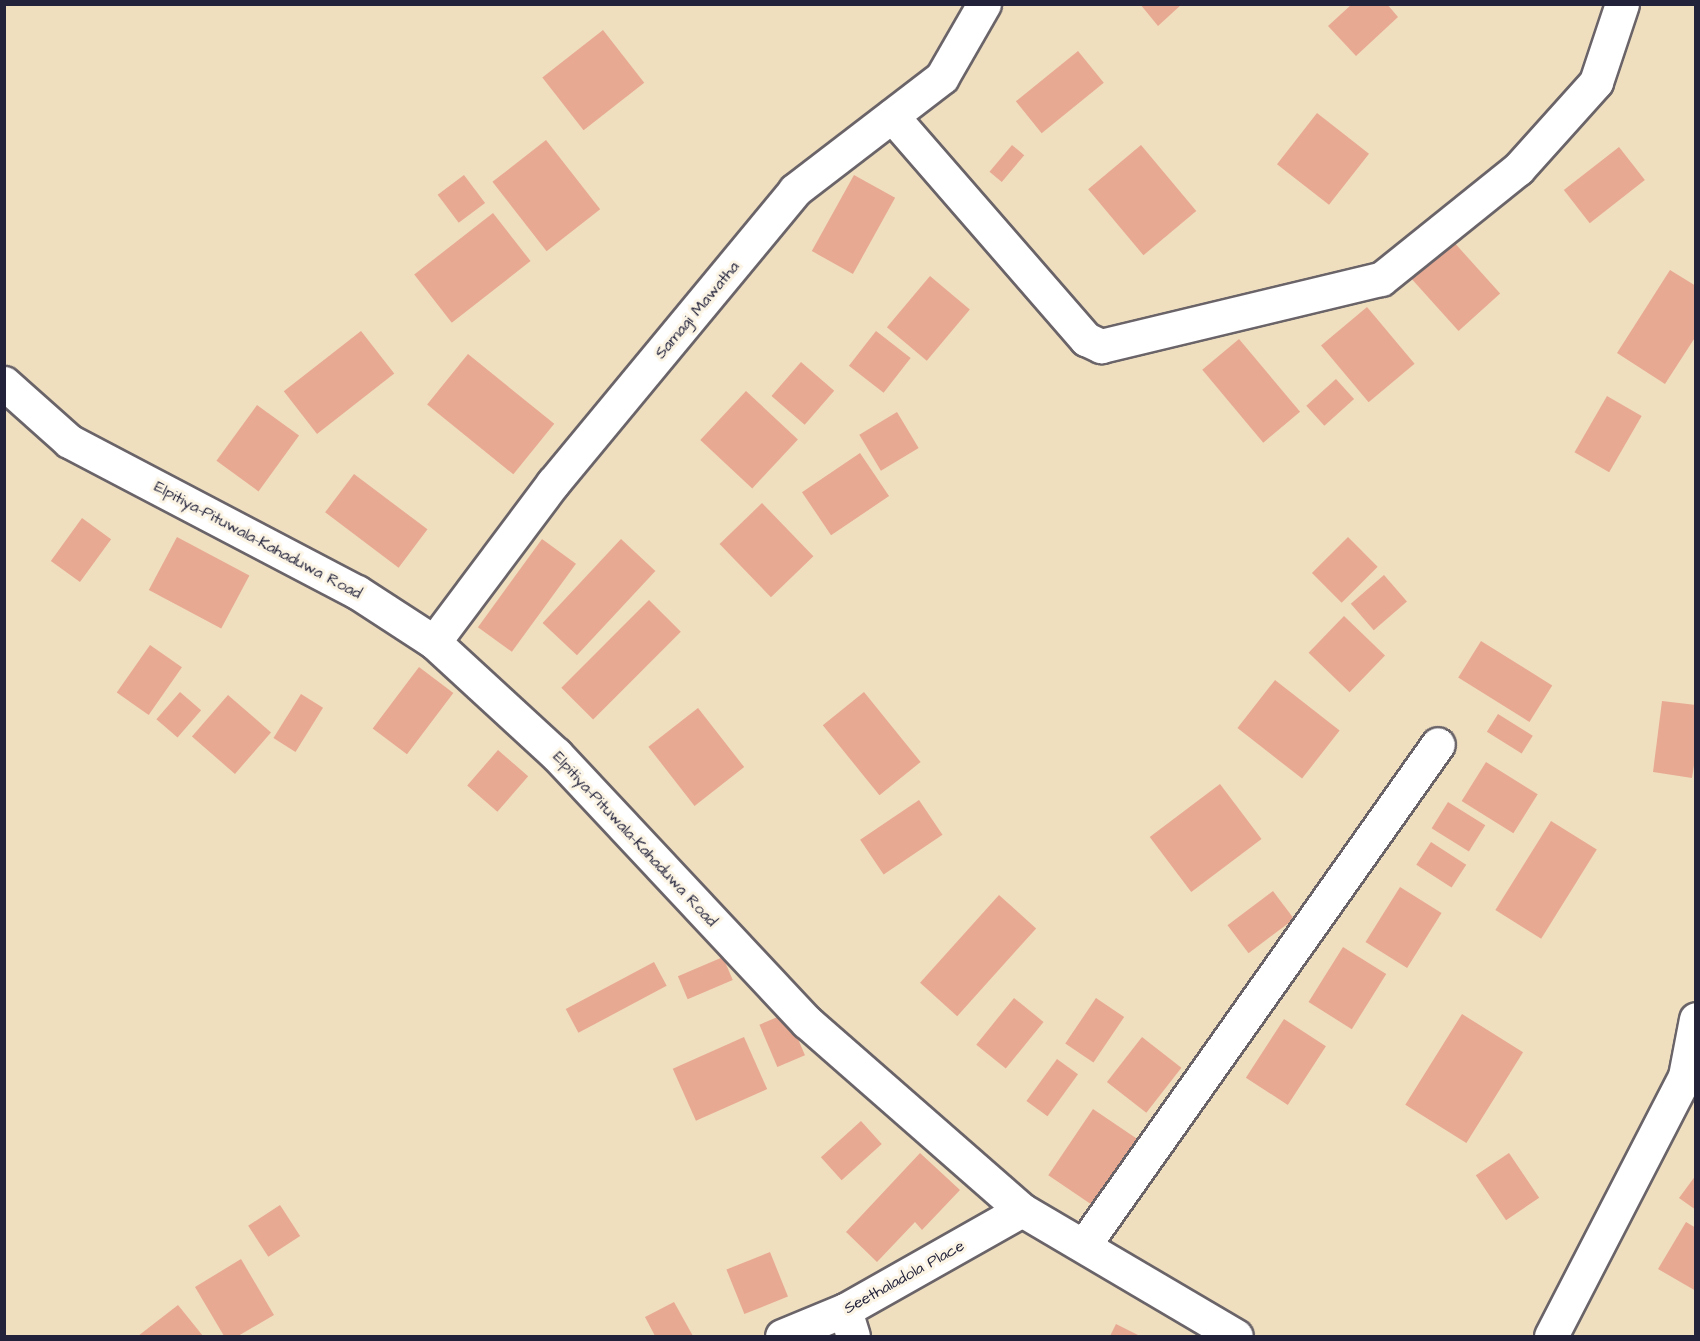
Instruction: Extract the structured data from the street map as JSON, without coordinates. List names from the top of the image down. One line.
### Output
{"streets":{"street":["Samagi Mawatha","Elpitiya-Pituwala-Kahaduwa Road","Seethaladola Place"]},"crossings":[["Samagi Mawatha","Elpitiya-Pituwala-Kahaduwa Road"],["Elpitiya-Pituwala-Kahaduwa Road","Seethaladola Place"]]}
